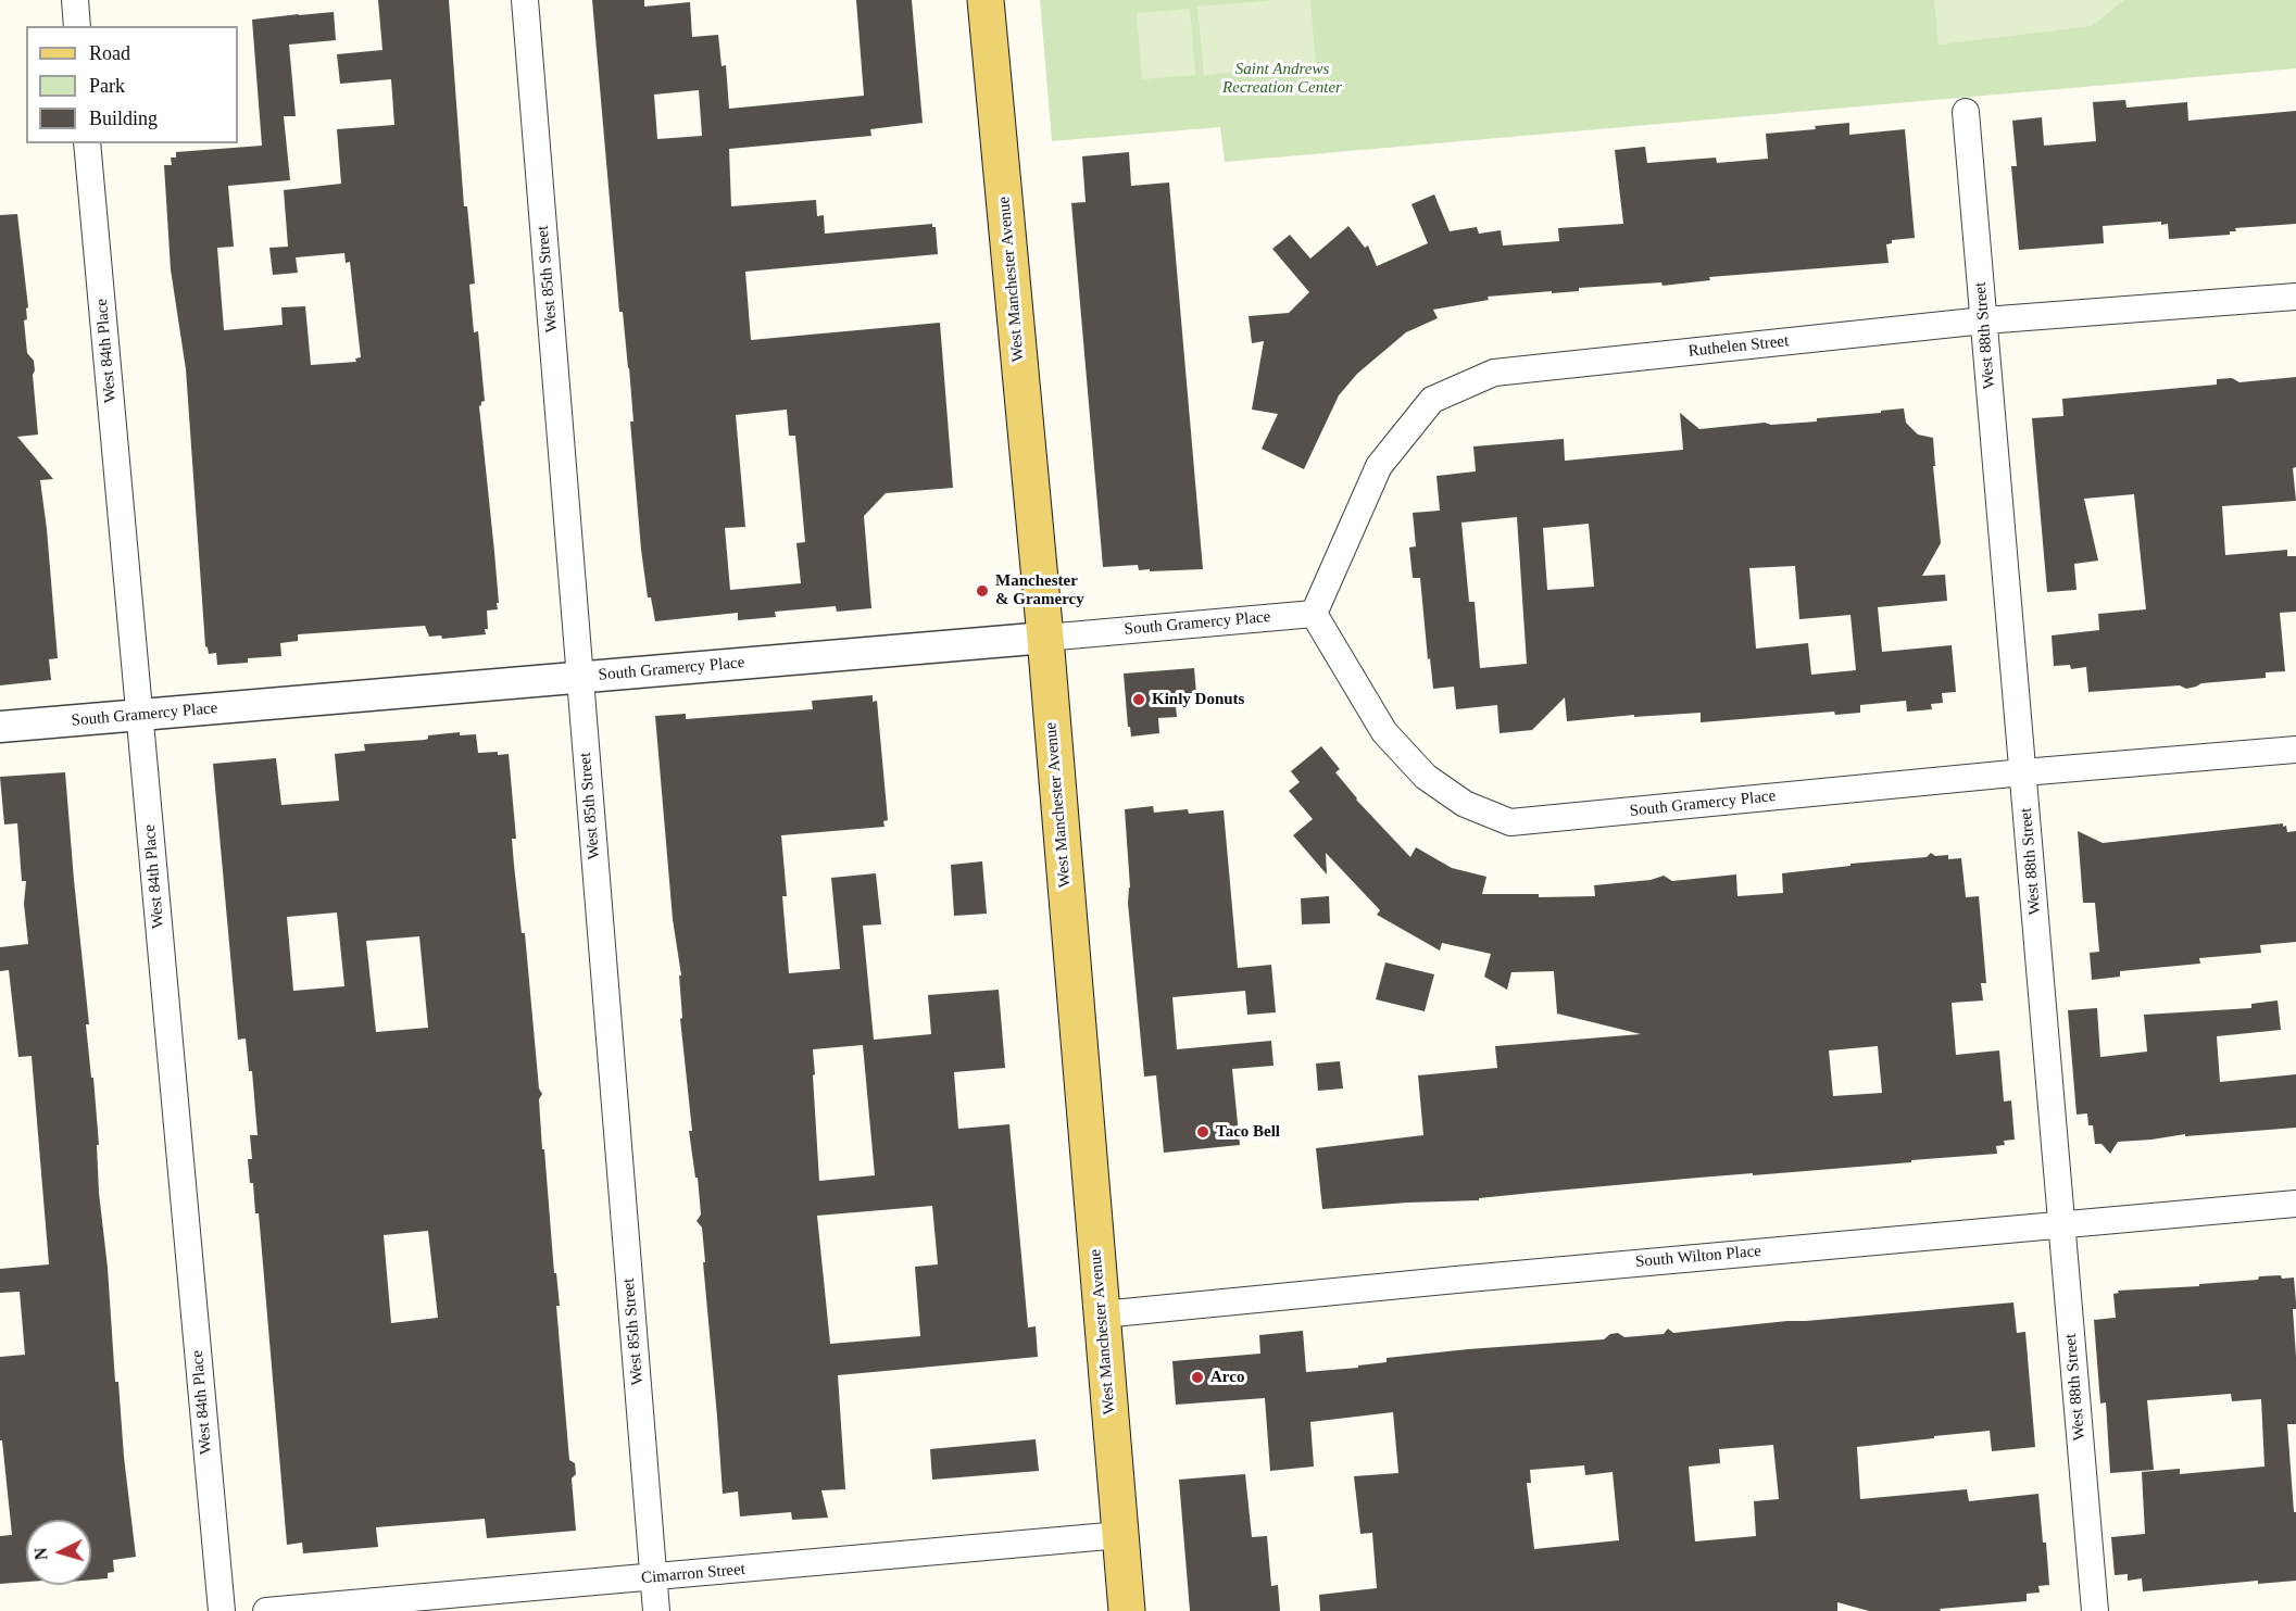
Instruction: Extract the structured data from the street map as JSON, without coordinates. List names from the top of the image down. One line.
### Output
{"streets":{"main road":["West Manchester Avenue"],"street":["West 85th Street","West 88th Street","Ruthelen Street","West 84th Place","South Gramercy Place","South Wilton Place","Cimarron Street"]},"crossings":[["West 85th Street","South Gramercy Place"],["West 85th Street","Cimarron Street"],["West Manchester Avenue","South Gramercy Place"],["West Manchester Avenue","South Wilton Place"],["West Manchester Avenue","Cimarron Street"],["West 88th Street","Ruthelen Street"],["West 88th Street","South Gramercy Place"],["West 88th Street","South Wilton Place"],["Ruthelen Street","South Gramercy Place"],["West 84th Place","South Gramercy Place"]],"parks":["Saint Andrews Recreation Center"],"places":["Manchester & Gramercy","Kinly Donuts","Taco Bell","Arco"],"legend":["Road","Park","Building"],"north":"left"}
